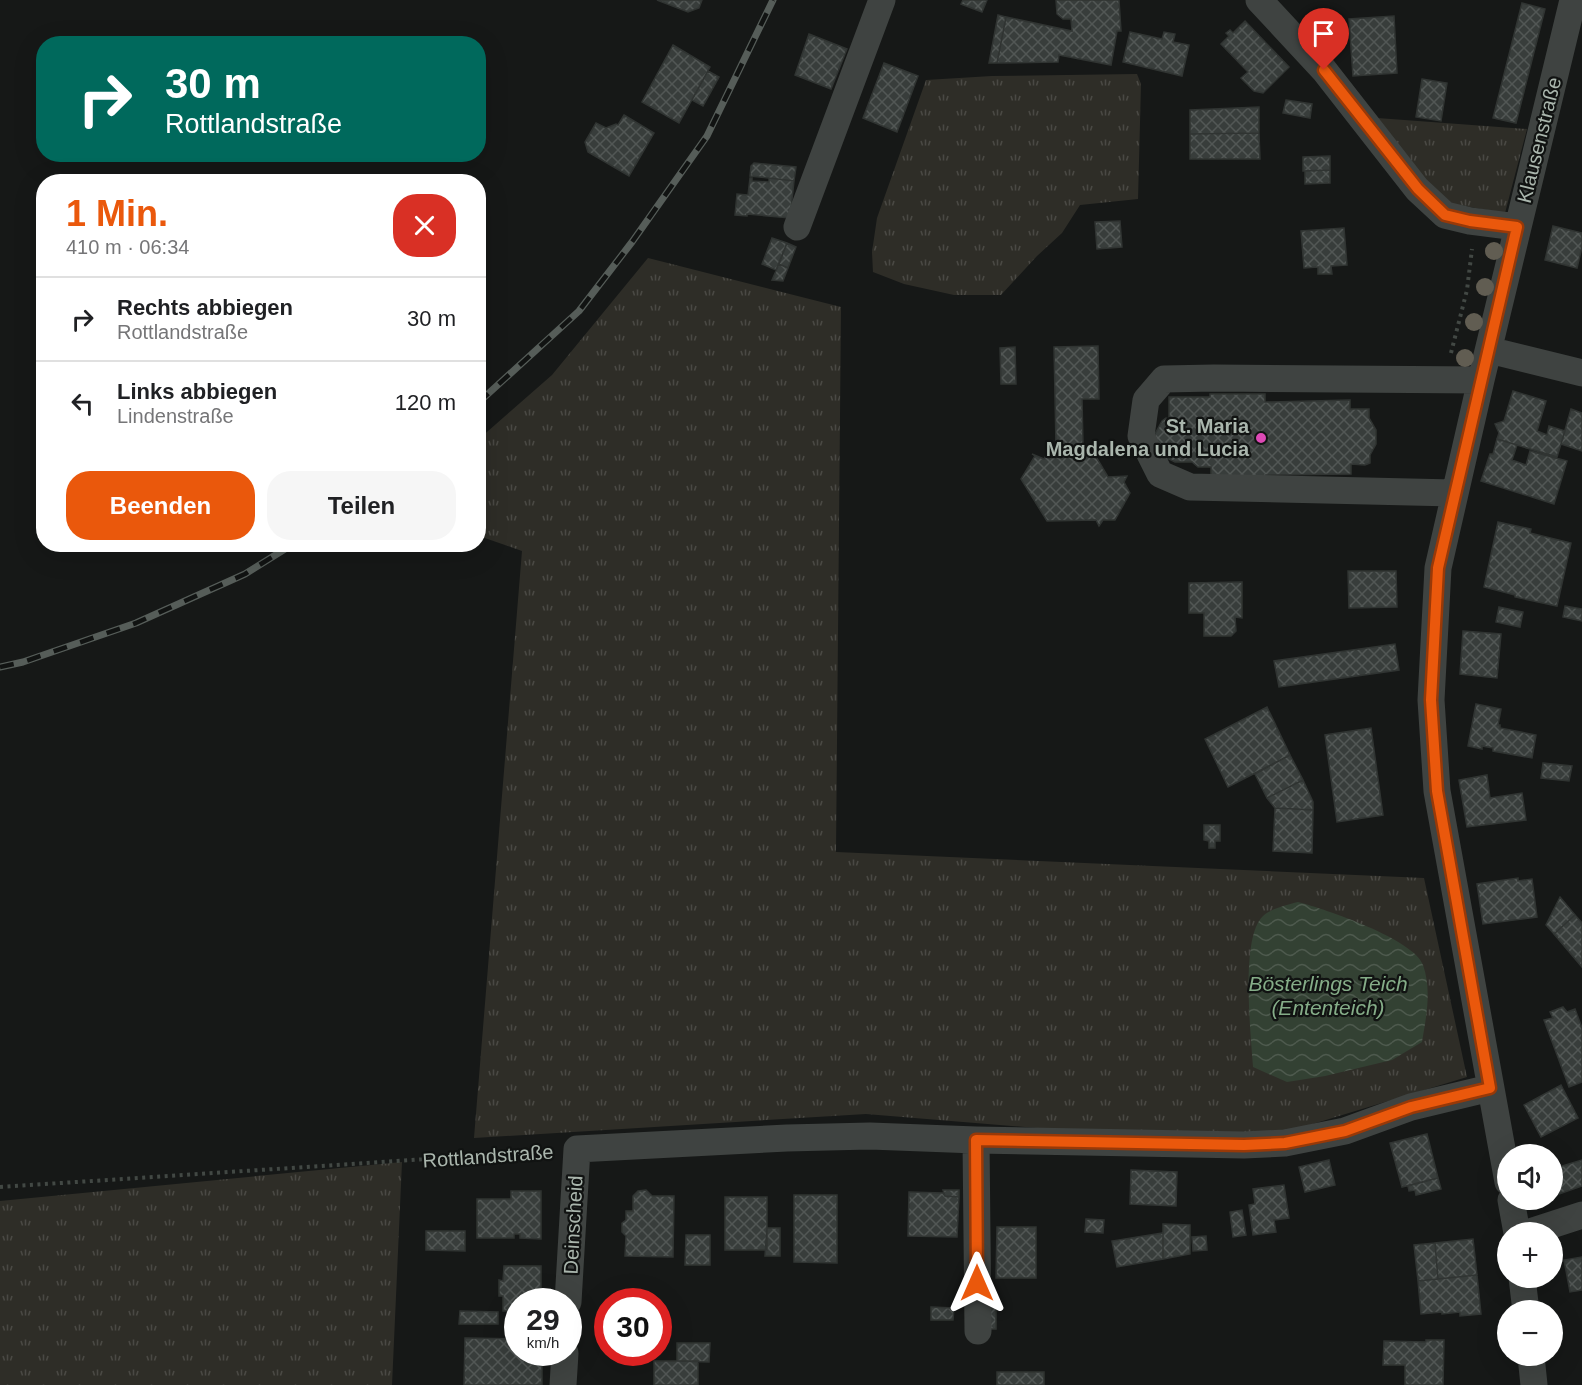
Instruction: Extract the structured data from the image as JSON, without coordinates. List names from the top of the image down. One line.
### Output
{"streets":{"street":["Klausenstraße","Rottlandstraße","Deinscheid"]},"crossings":[["Klausenstraße","Rottlandstraße"],["Rottlandstraße","Deinscheid"]],"water":["Bösterlings Teich (Ententeich)"],"places":["St. Maria Magdalena und Lucia"],"page":{"turn":["30 m","Rottlandstraße"],"heading":["1 Min.","410 m · 06:34"],"list":[{"name":"Rechts abbiegen","note":"Rottlandstraße","value":"30 m"},{"name":"Links abbiegen","note":"Lindenstraße","value":"120 m"}],"buttons":["Beenden","Teilen"],"map_buttons":["+","−"],"speed":"29 km/h","limit":"30"}}
